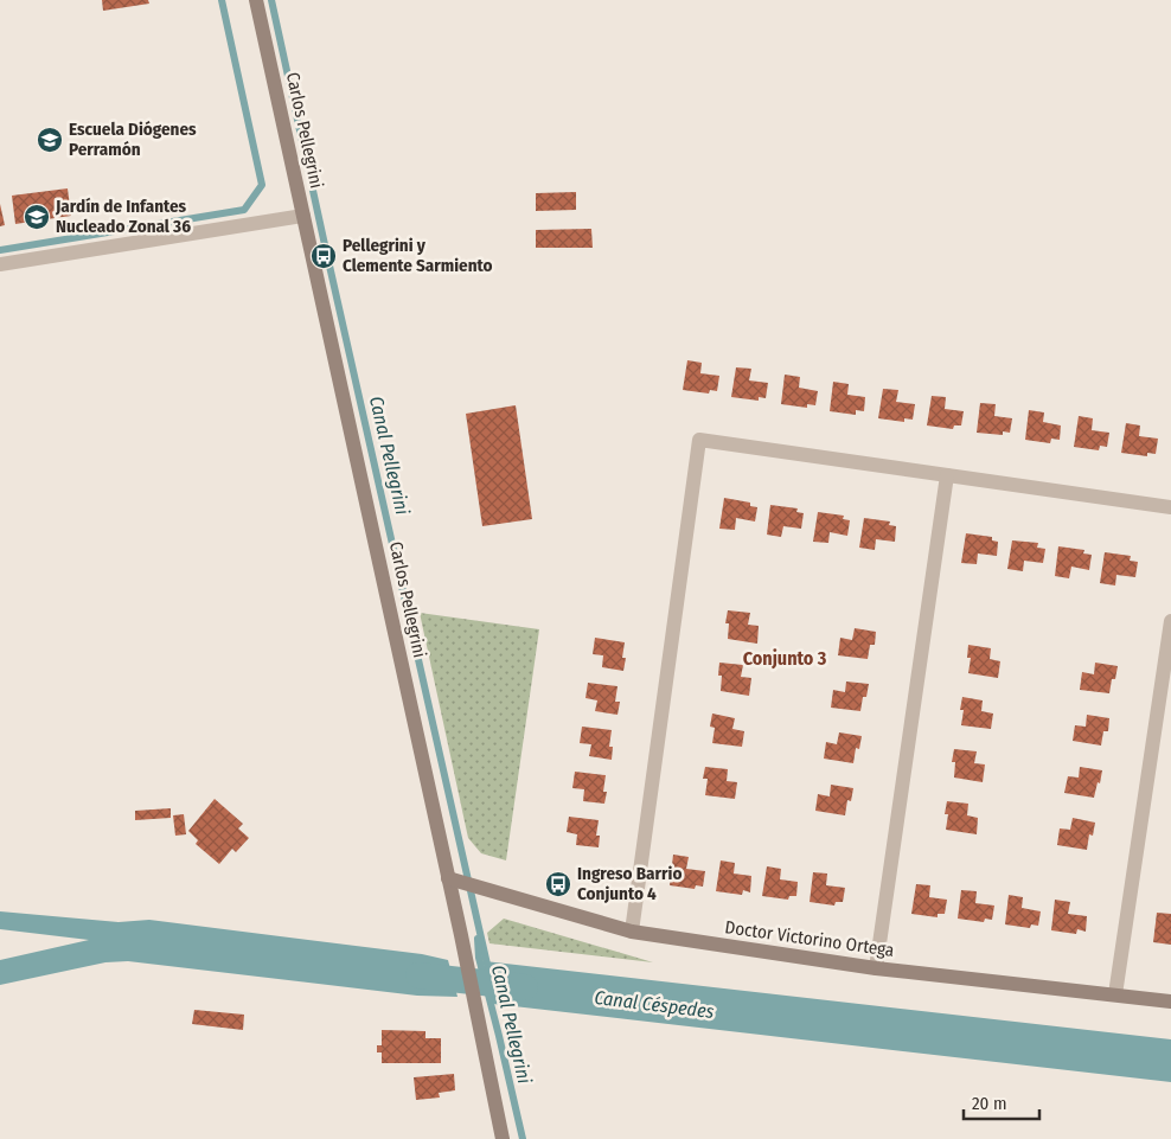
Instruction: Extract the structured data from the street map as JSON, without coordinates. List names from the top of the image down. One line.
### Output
{"streets":{"main road":["Carlos Pellegrini","Doctor Victorino Ortega"]},"crossings":[["Carlos Pellegrini","Doctor Victorino Ortega"]],"districts":["Conjunto 3"],"water":["Canal Pellegrini","Canal Céspedes"],"places":{"school or university":["Escuela Diógenes Perramón","Jardín de Infantes Nucleado Zonal 36"],"bus stop":["Pellegrini y Clemente Sarmiento","Ingreso Barrio Conjunto 4"]},"scale_bar":"20 m"}
